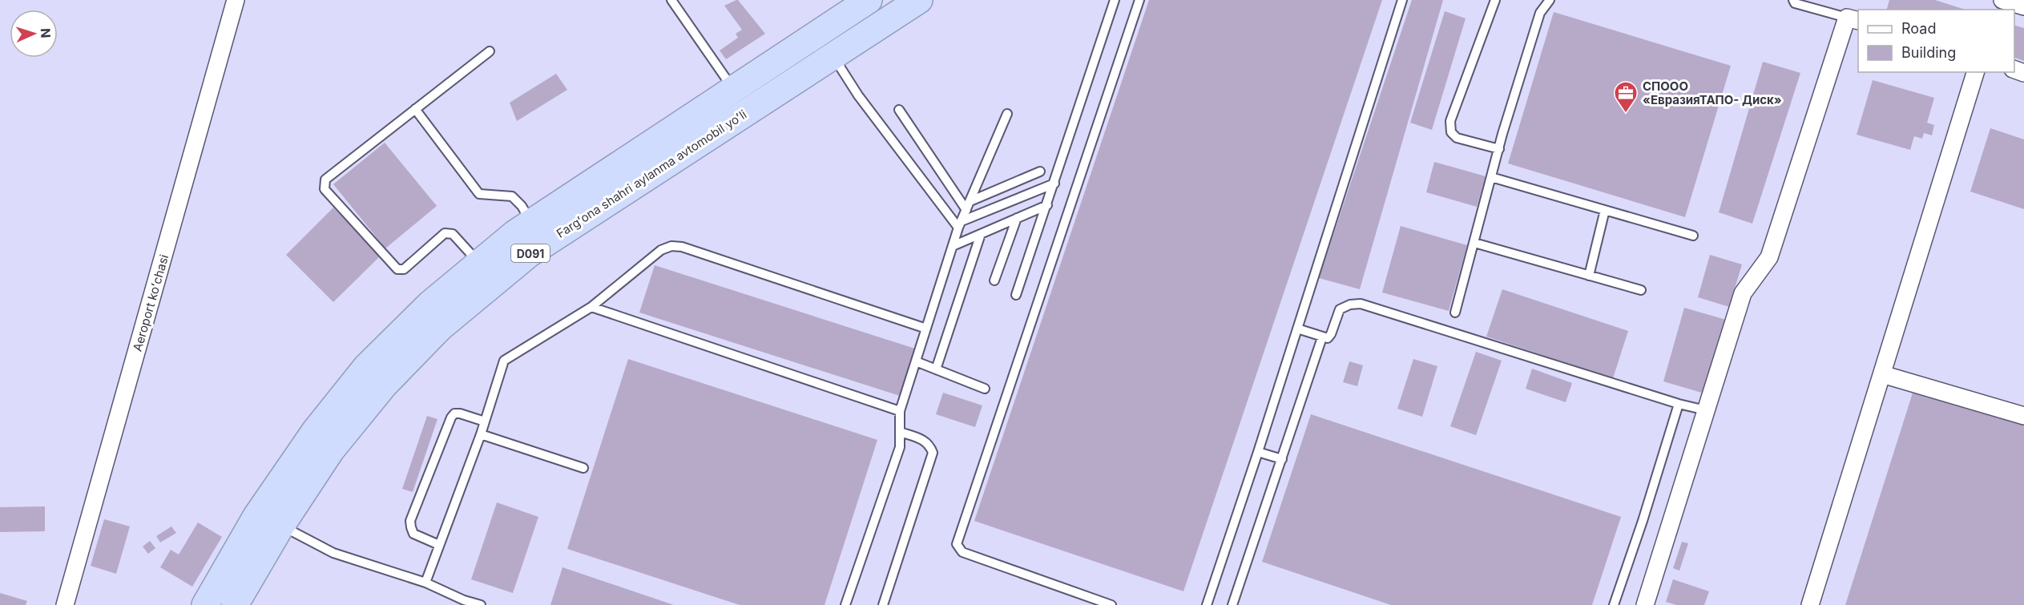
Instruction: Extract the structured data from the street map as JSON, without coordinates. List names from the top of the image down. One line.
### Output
{"streets":{"highway":["Fargʻona shahri aylanma avtomobil yoʻli","D091"],"street":["Aeroport koʻchasi"]},"places":{"office":["СПООО «ЕвразияТАПО- Диск»"]},"legend":["Road","Building"],"north":"right"}
